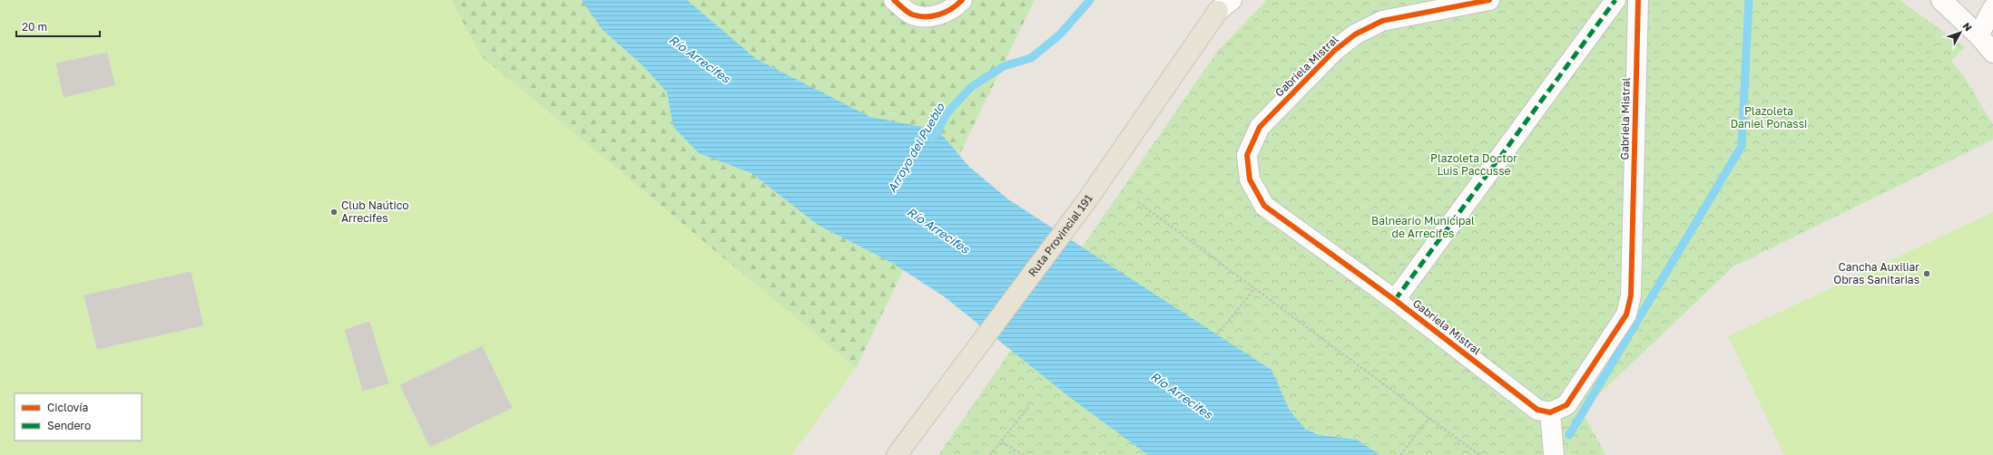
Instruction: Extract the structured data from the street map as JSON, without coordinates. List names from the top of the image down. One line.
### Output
{"streets":{"main road":["Ruta Provincial 191"],"street":["Gabriela Mistral"]},"water":["Río Arrecifes","Arroyo del Pueblo"],"parks":["Plazoleta Daniel Ponassi","Plazoleta Doctor Luis Paccusse","Balneario Municipal de Arrecifes"],"places":["Club Naútico Arrecifes","Cancha Auxiliar Obras Sanitarias"],"legend":["Ciclovía","Sendero"],"scale_bar":"20 m","north":"top right"}
